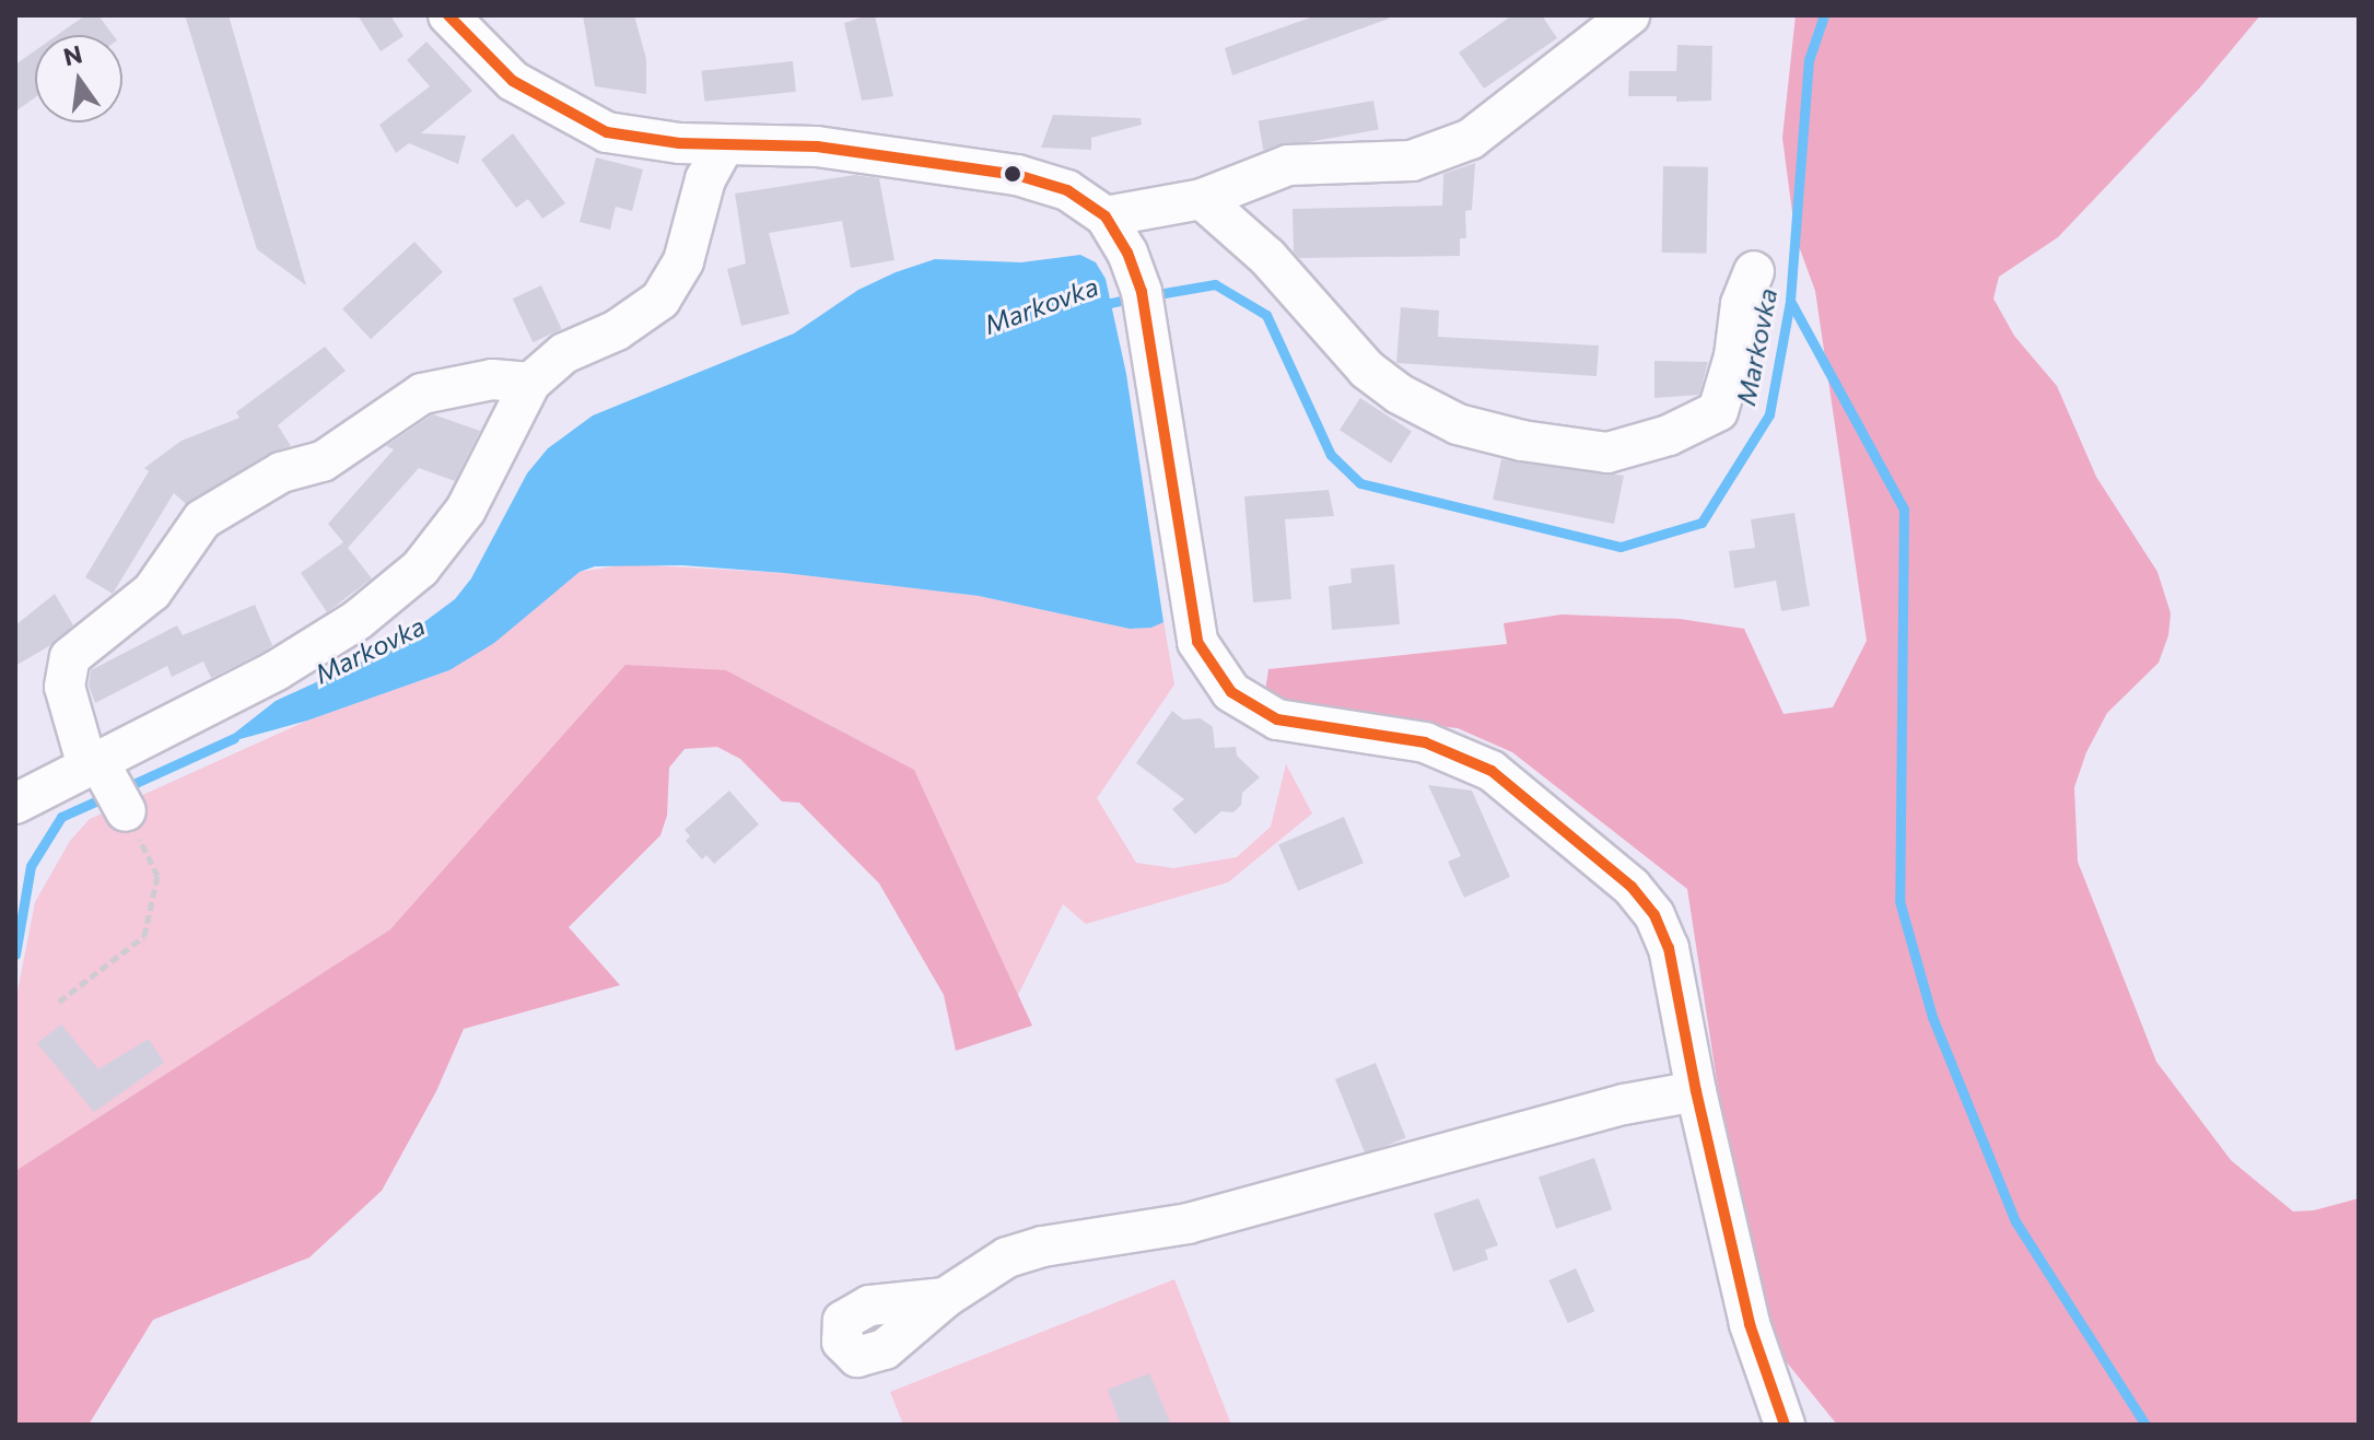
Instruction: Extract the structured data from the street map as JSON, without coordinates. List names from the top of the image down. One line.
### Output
{"water":["Markovka"],"north":"top"}
